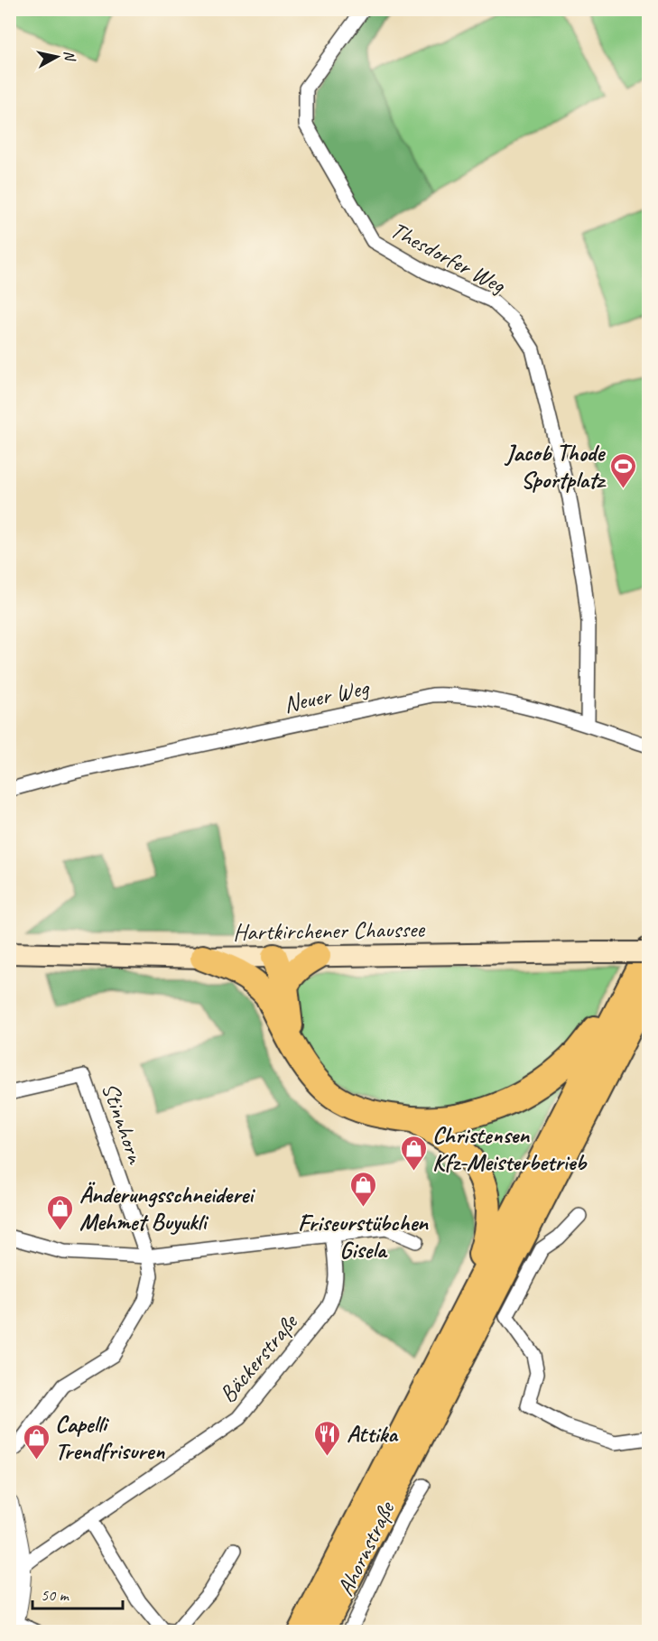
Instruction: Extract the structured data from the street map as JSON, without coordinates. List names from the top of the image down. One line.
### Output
{"streets":{"main road":["Hartkirchener Chaussee"],"street":["Thesdorfer Weg","Neuer Weg","Stinnhorn","Bäckerstraße","Ahornstraße"]},"crossings":[["Thesdorfer Weg","Neuer Weg"]],"places":{"sports":["Jacob Thode Sportplatz"],"shop":["Christensen Kfz-Meisterbetrieb","Friseurstübchen Gisela","Änderungsschneiderei Mehmet Buyukli","Capelli Trendfrisuren"],"restaurant":["Attika"]},"scale_bar":"50 m","north":"right"}
